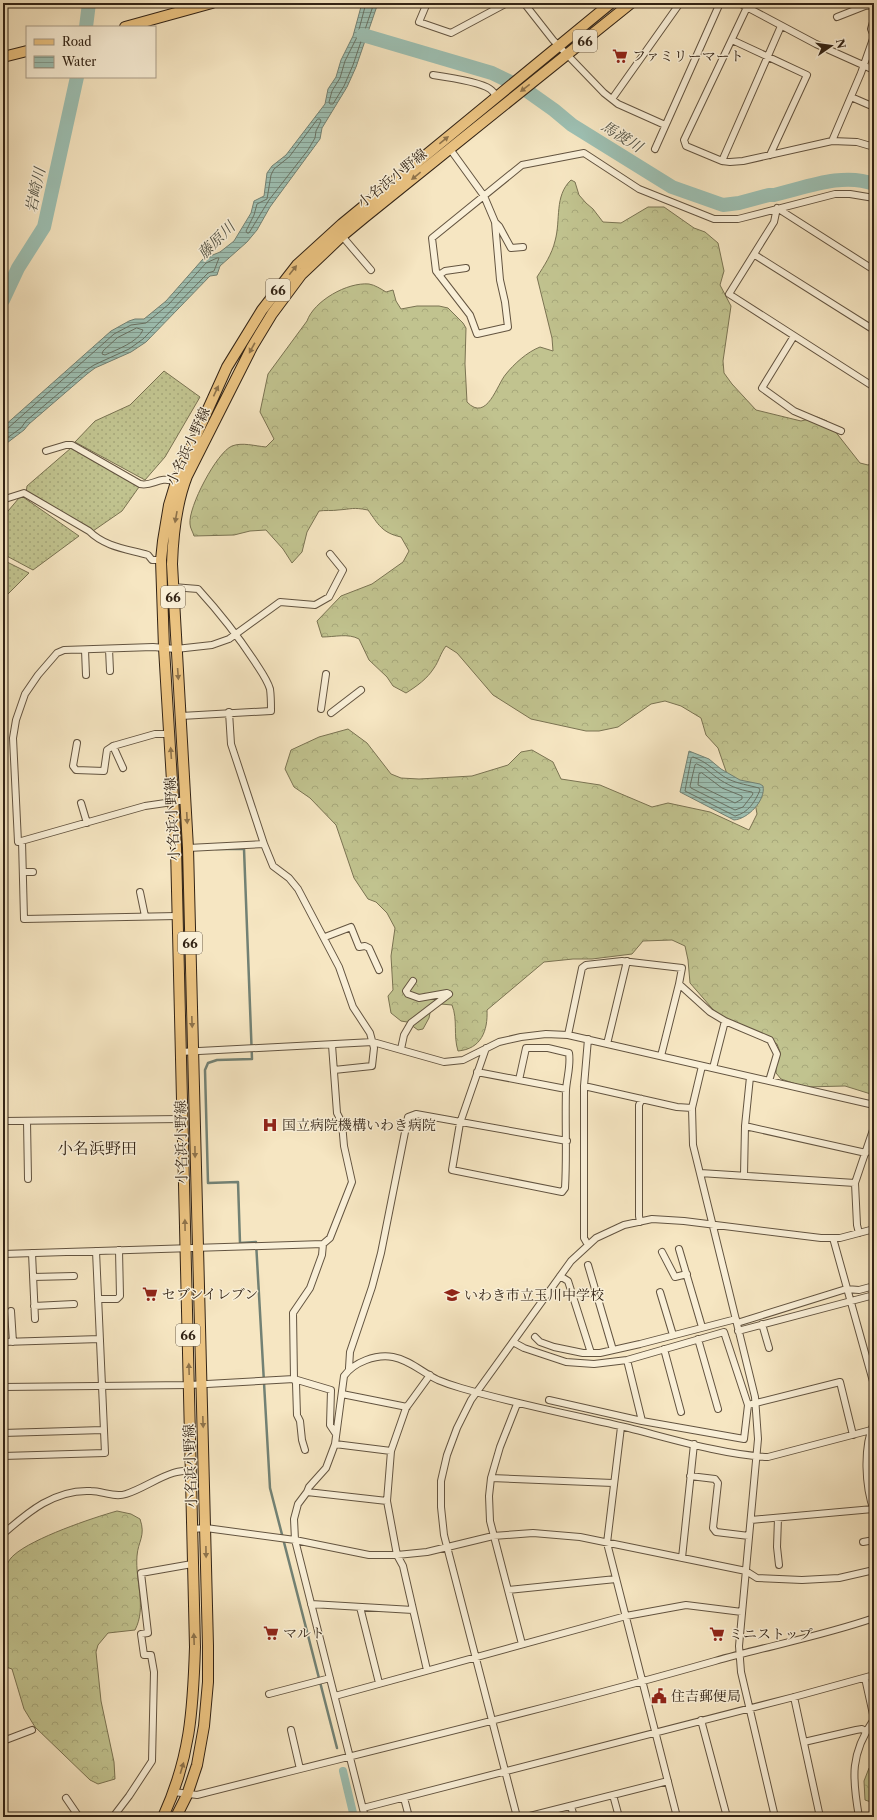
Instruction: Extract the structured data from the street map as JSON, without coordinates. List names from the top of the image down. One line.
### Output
{"streets":{"main road":["66","小名浜小野線"]},"districts":["小名浜野田"],"water":["馬渡川","岩崎川","藤原川"],"places":{"supermarket":["ファミリーマート","セブンイレブン","マルト","ミニストップ"],"hospital":["国立病院機構いわき病院"],"school or university":["いわき市立玉川中学校"],"public building":["住吉郵便局"]},"legend":["Road","Water"],"north":"right"}
